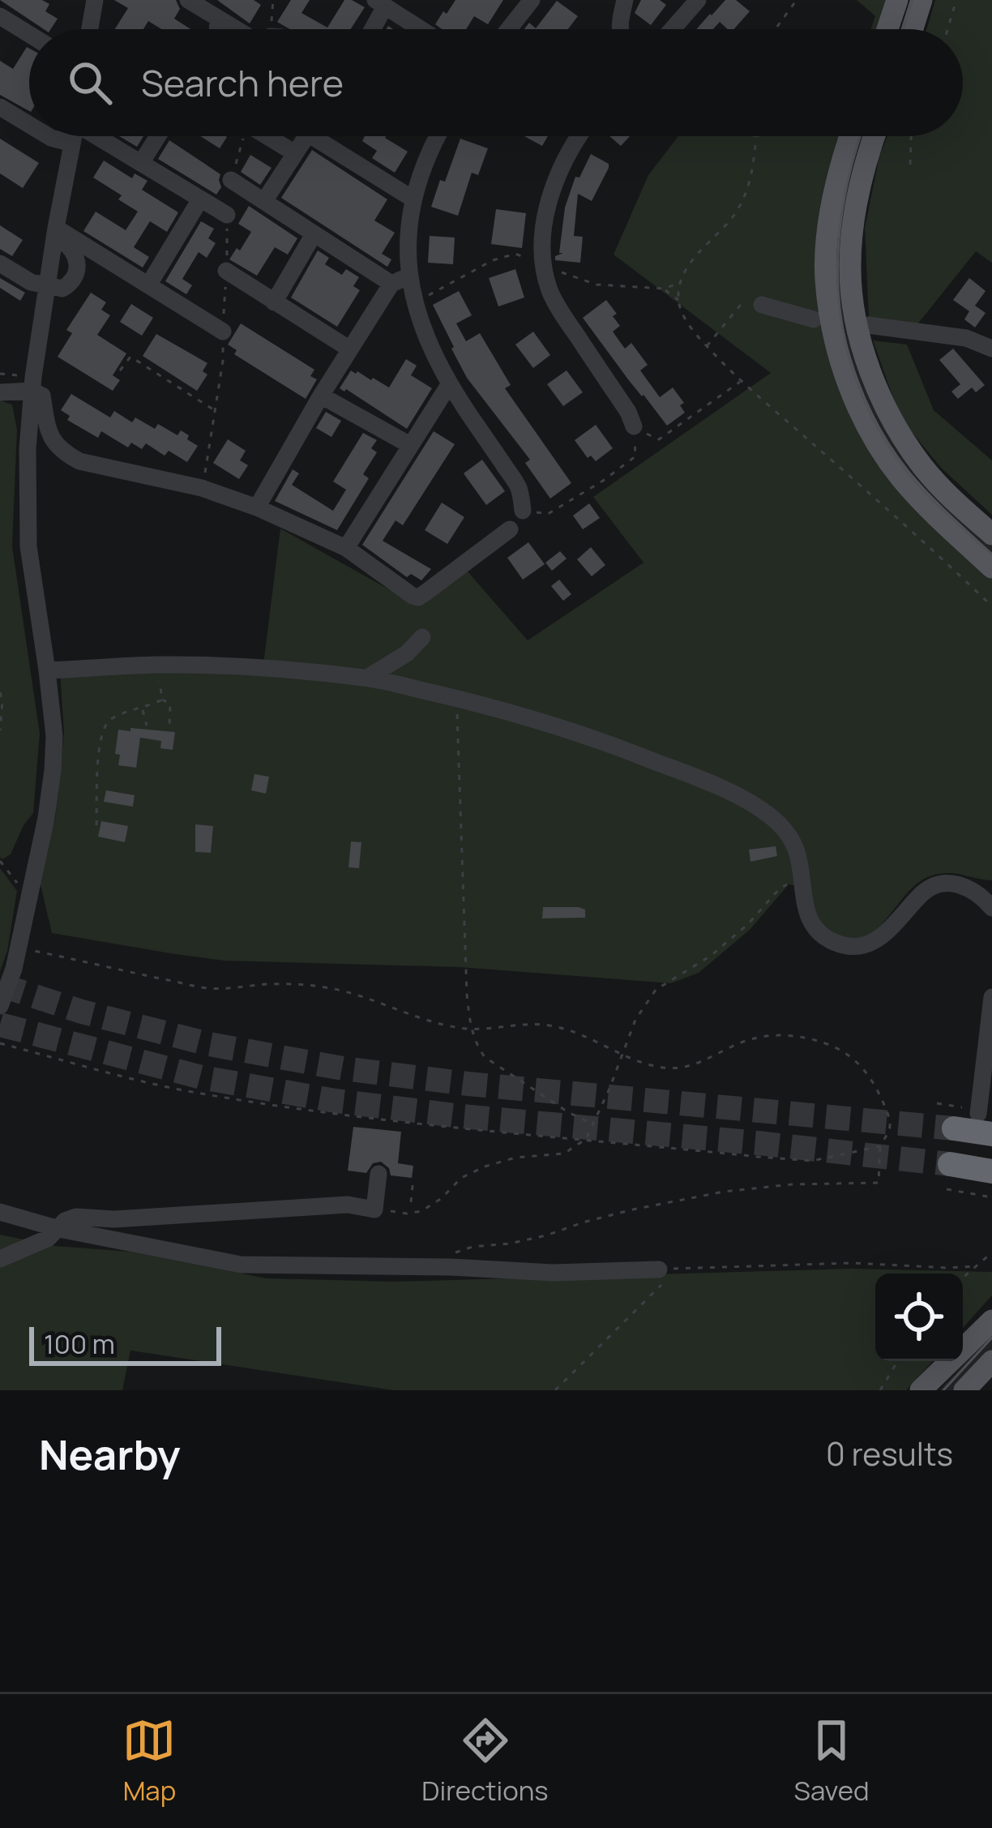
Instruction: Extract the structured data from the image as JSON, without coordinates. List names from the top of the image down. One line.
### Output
{"scale_bar":"100 m","page":{"search":"Search here","scale":"100 m","heading":["Nearby","0 results"],"nav":["Map","Directions","Saved"]}}
